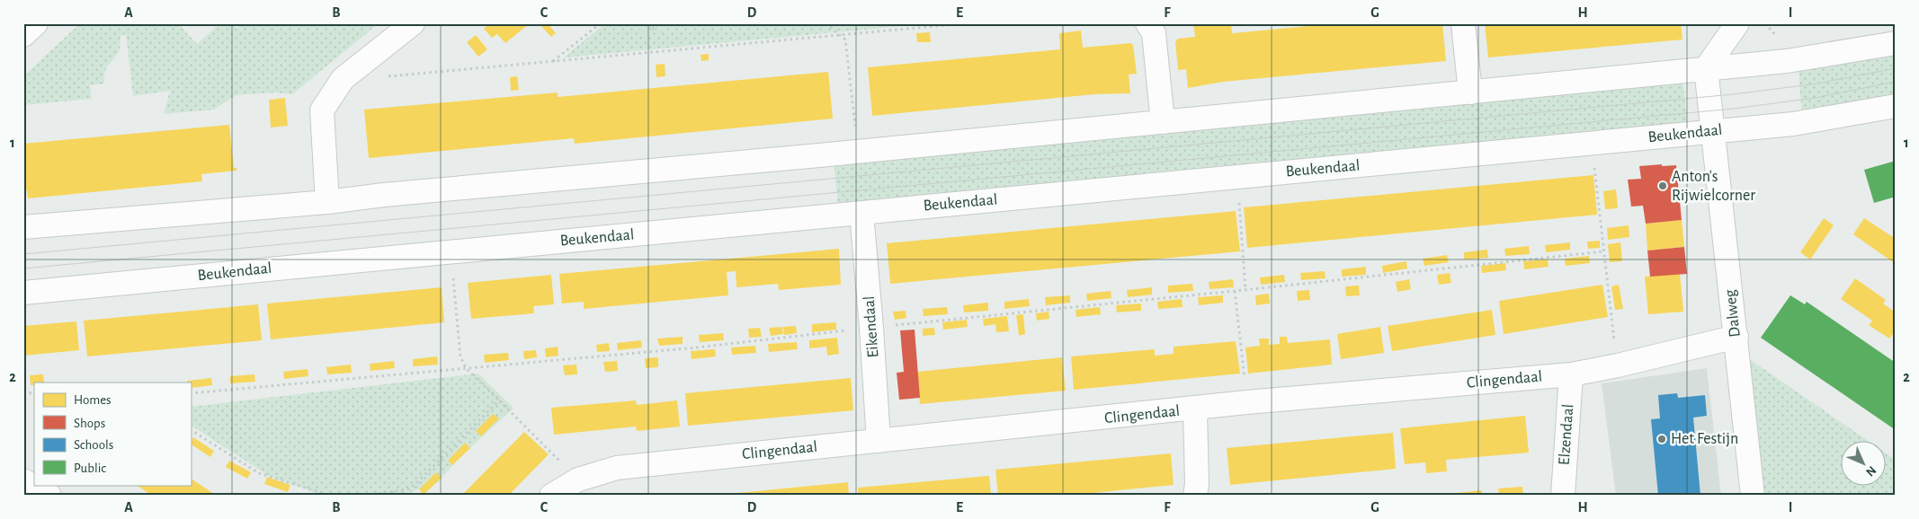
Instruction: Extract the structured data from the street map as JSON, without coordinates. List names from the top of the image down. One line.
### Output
{"streets":{"street":["Beukendaal","Dalweg","Eikendaal","Clingendaal","Elzendaal"]},"crossings":[["Beukendaal","Dalweg"],["Beukendaal","Eikendaal"],["Dalweg","Clingendaal"],["Eikendaal","Clingendaal"],["Clingendaal","Elzendaal"]],"places":["Anton's Rijwielcorner","Het Festijn"],"legend":["Homes","Shops","Schools","Public"],"north":"bottom right","grid":{"columns":["A","B","C","D","E","F","G","H","I"],"rows":["1","2"]}}
